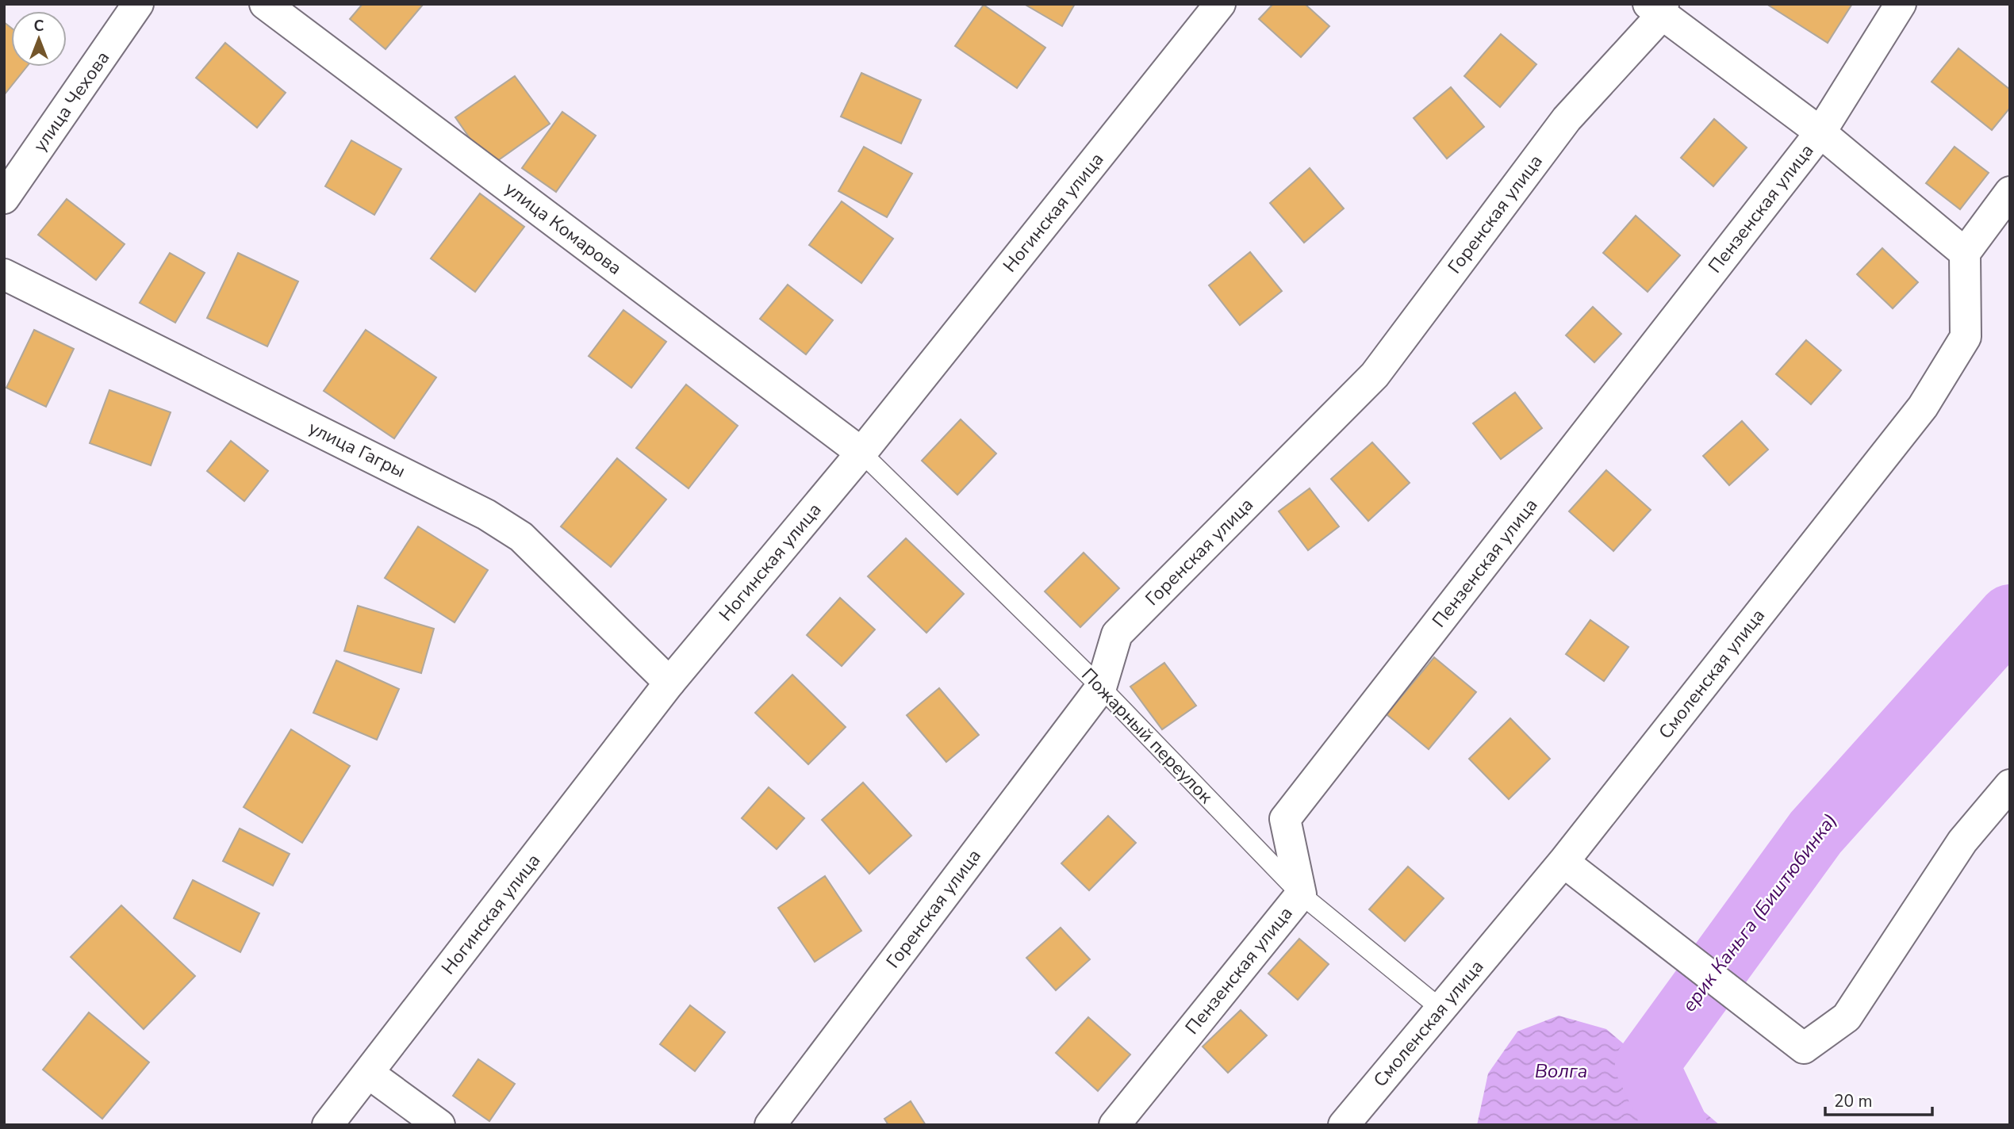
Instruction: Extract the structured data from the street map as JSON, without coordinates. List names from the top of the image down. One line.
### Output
{"streets":{"street":["улица Чехова","Пензенская улица","Ногинская улица","Горенская улица","улица Комарова","улица Гагры","Смоленская улица"],"lane":["Пожарный переулок"]},"crossings":[["Пензенская улица","Пожарный переулок"],["Ногинская улица","улица Комарова"],["Ногинская улица","улица Гагры"],["Ногинская улица","Пожарный переулок"],["Горенская улица","Пожарный переулок"],["улица Комарова","Пожарный переулок"],["Смоленская улица","Пожарный переулок"]],"water":["ерик Каньга (Биштюбинка)","Волга"],"scale_bar":"20 m","north":"top"}
